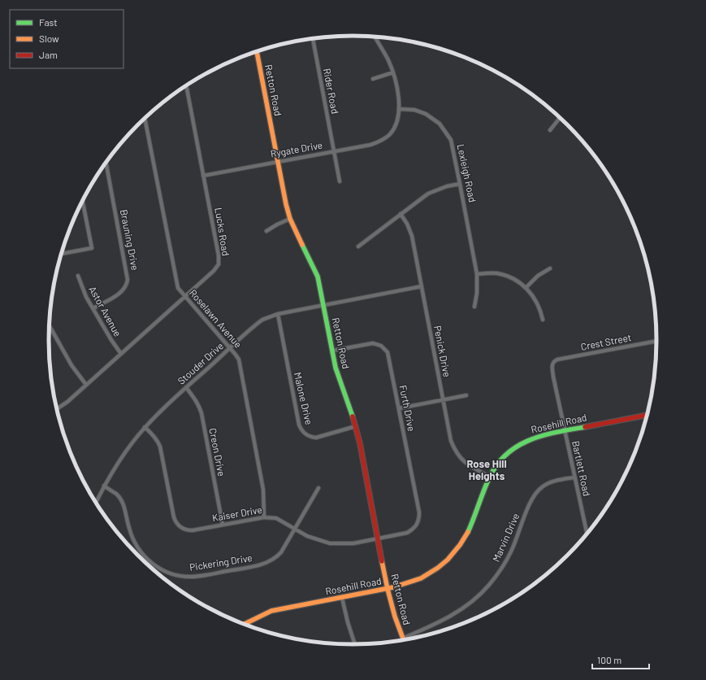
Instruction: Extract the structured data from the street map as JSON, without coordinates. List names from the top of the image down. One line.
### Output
{"streets":{"street":["Retton Road","Rider Road","Rygate Drive","Lexleigh Road","Lucks Road","Brauning Drive","Astor Avenue","Roselawn Avenue","Crest Street","Penick Drive","Stouder Drive","Malone Drive","Furth Drive","Rosehill Road","Creon Drive","Bartlett Road","Kaiser Drive","Marvin Drive","Pickering Drive"]},"crossings":[["Retton Road","Rygate Drive"],["Retton Road","Stouder Drive"],["Retton Road","Malone Drive"],["Retton Road","Furth Drive"],["Retton Road","Rosehill Road"],["Retton Road","Kaiser Drive"],["Retton Road","Marvin Drive"],["Rider Road","Rygate Drive"],["Rygate Drive","Lexleigh Road"],["Rygate Drive","Lucks Road"],["Lucks Road","Astor Avenue"],["Lucks Road","Roselawn Avenue"],["Brauning Drive","Astor Avenue"],["Roselawn Avenue","Stouder Drive"],["Roselawn Avenue","Kaiser Drive"],["Crest Street","Bartlett Road"],["Penick Drive","Stouder Drive"],["Penick Drive","Rosehill Road"],["Stouder Drive","Malone Drive"],["Stouder Drive","Creon Drive"],["Stouder Drive","Kaiser Drive"],["Stouder Drive","Pickering Drive"],["Furth Drive","Kaiser Drive"],["Rosehill Road","Bartlett Road"],["Creon Drive","Kaiser Drive"],["Bartlett Road","Marvin Drive"],["Kaiser Drive","Pickering Drive"]],"districts":["Rose Hill Heights"],"legend":["Fast","Slow","Jam"],"scale_bar":"100 m"}
